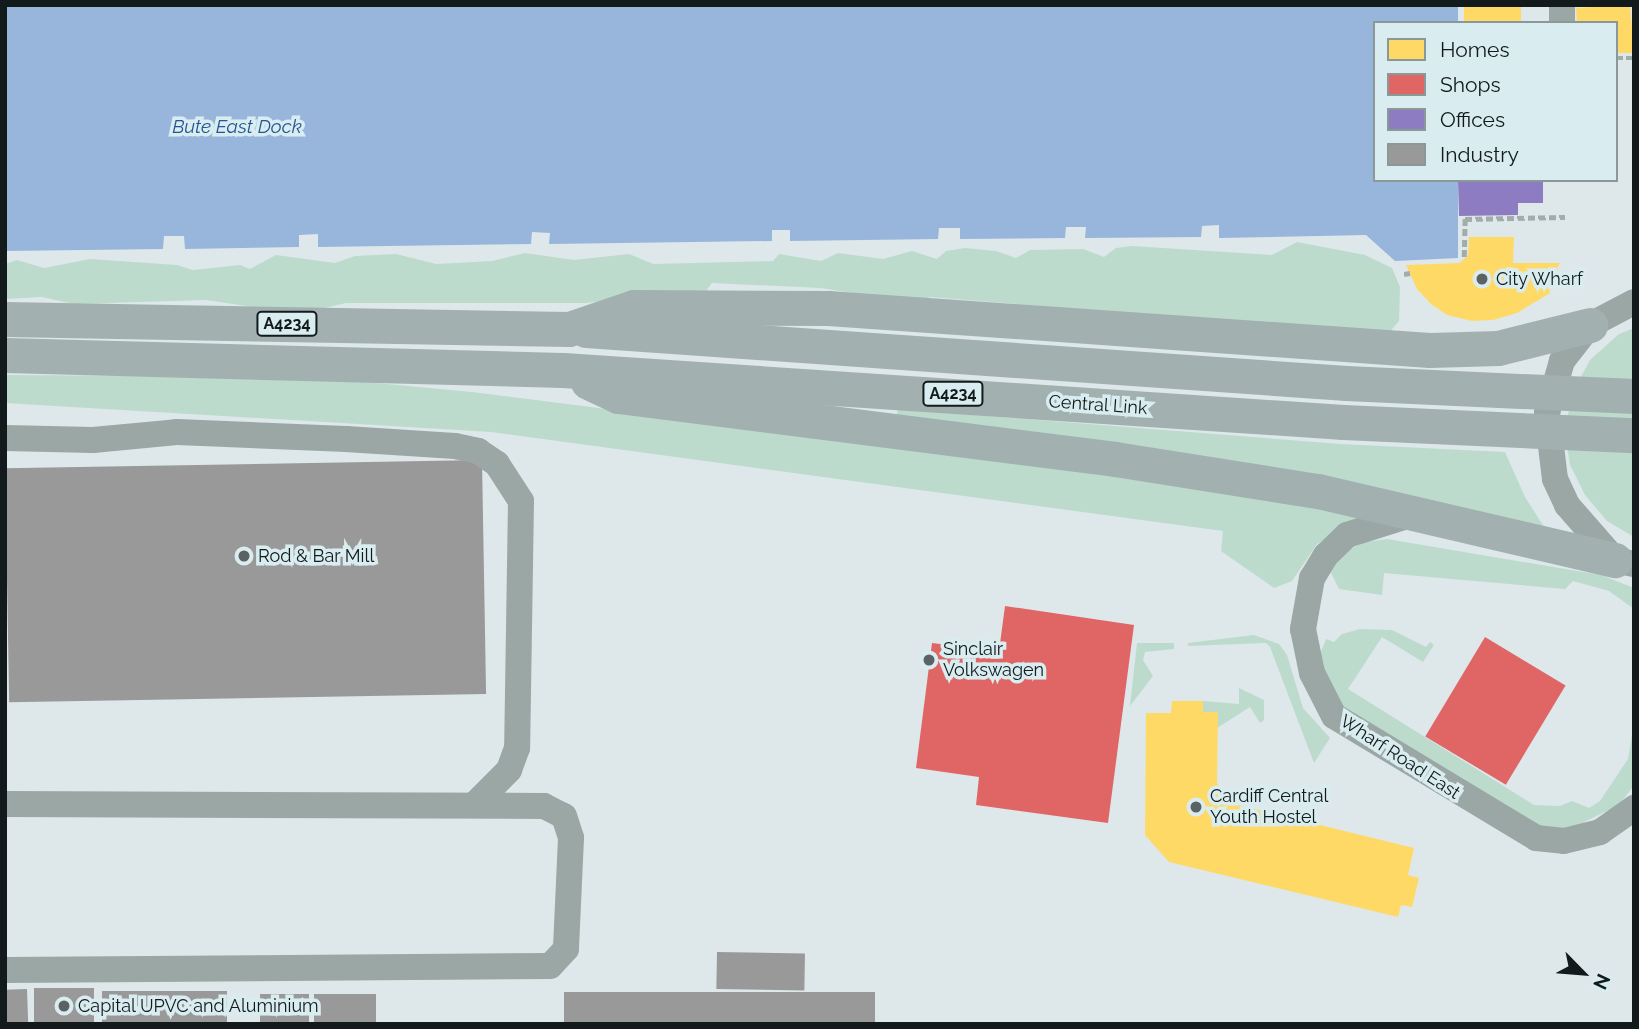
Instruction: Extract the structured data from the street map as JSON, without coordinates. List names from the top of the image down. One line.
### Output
{"streets":{"main road":["A4234","Central Link"],"street":["Wharf Road East"]},"crossings":[["A4234","Central Link"]],"water":["Bute East Dock"],"places":["City Wharf","Rod & Bar Mill","Sinclair Volkswagen","Cardiff Central Youth Hostel","Capital UPVC and Aluminium"],"legend":["Homes","Shops","Offices","Industry"],"north":"bottom right"}
